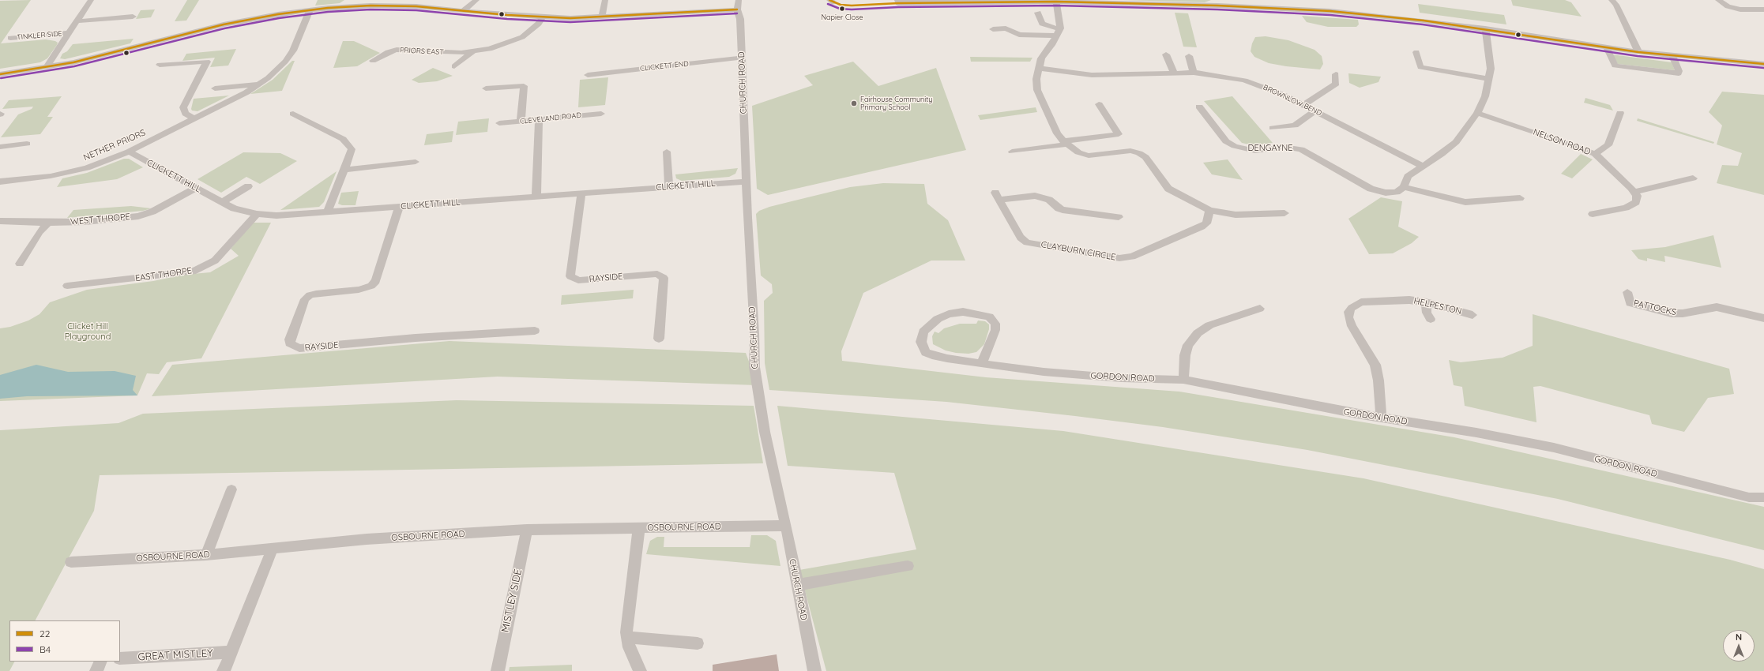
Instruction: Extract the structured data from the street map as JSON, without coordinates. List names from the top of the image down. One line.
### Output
{"streets":{"street":["TINKLER SIDE","PRIORS EAST","CLICKETT END","CHURCH ROAD","BROWNLOW BEND","CLEVELAND ROAD","NELSON ROAD","NETHER PRIORS","DENGAYNE","CLICKETT HILL","WEST THROPE","CLAYBURN CIRCLE","EAST THORPE","RAYSIDE","HELPESTON","PATTOCKS","GORDON ROAD","OSBOURNE ROAD","MISTLEY SIDE","GREAT MISTLEY"]},"crossings":[["CLICKETT END","CHURCH ROAD"],["CHURCH ROAD","CLICKETT HILL"],["CHURCH ROAD","OSBOURNE ROAD"],["NETHER PRIORS","CLICKETT HILL"],["CLICKETT HILL","WEST THROPE"],["CLICKETT HILL","EAST THORPE"],["CLICKETT HILL","RAYSIDE"],["HELPESTON","GORDON ROAD"],["OSBOURNE ROAD","MISTLEY SIDE"]],"parks":["Clicket Hill Playground"],"places":["Napier Close","Fairhouse Community Primary School"],"lines":["transit line 22","transit line B4"],"legend":["22","B4"],"north":"top"}
